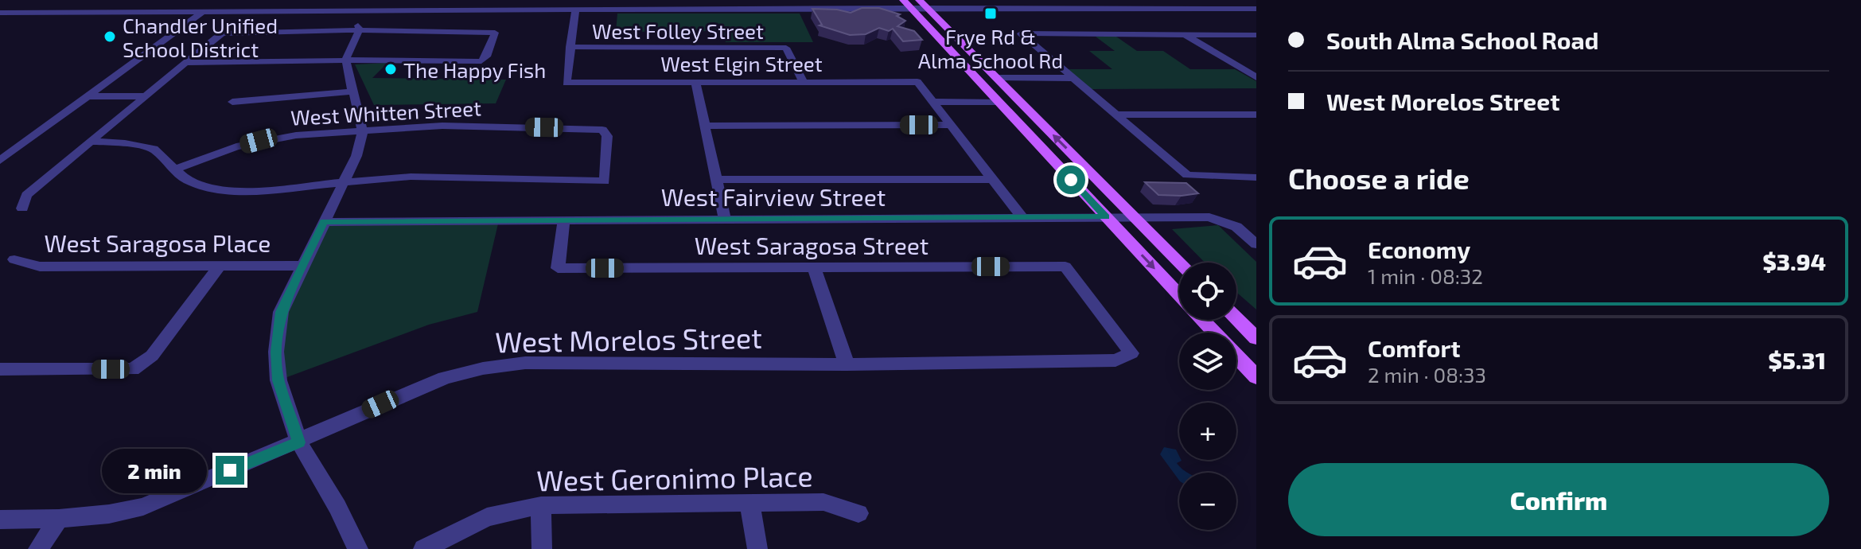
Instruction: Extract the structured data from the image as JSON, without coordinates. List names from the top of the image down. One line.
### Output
{"streets":{"street":["West Folley Street","West Elgin Street","West Whitten Street","West Fairview Street","West Saragosa Place","West Saragosa Street","West Morelos Street","West Geronimo Place"]},"crossings":[["West Folley Street","West Elgin Street"],["West Fairview Street","West Saragosa Street"],["West Saragosa Street","West Morelos Street"]],"places":{"transit":["Frye Rd & Alma School Rd"],"other":["Chandler Unified School District","The Happy Fish"]},"page":{"banner":["South Alma School Road","West Morelos Street"],"heading":"Choose a ride","list":[{"name":"Economy","note":"1 min · 08:32","value":"$3.94"},{"name":"Comfort","note":"2 min · 08:33","value":"$5.31"}],"map_buttons":["+","−"],"bubble":"2 min","buttons":"Confirm"}}
